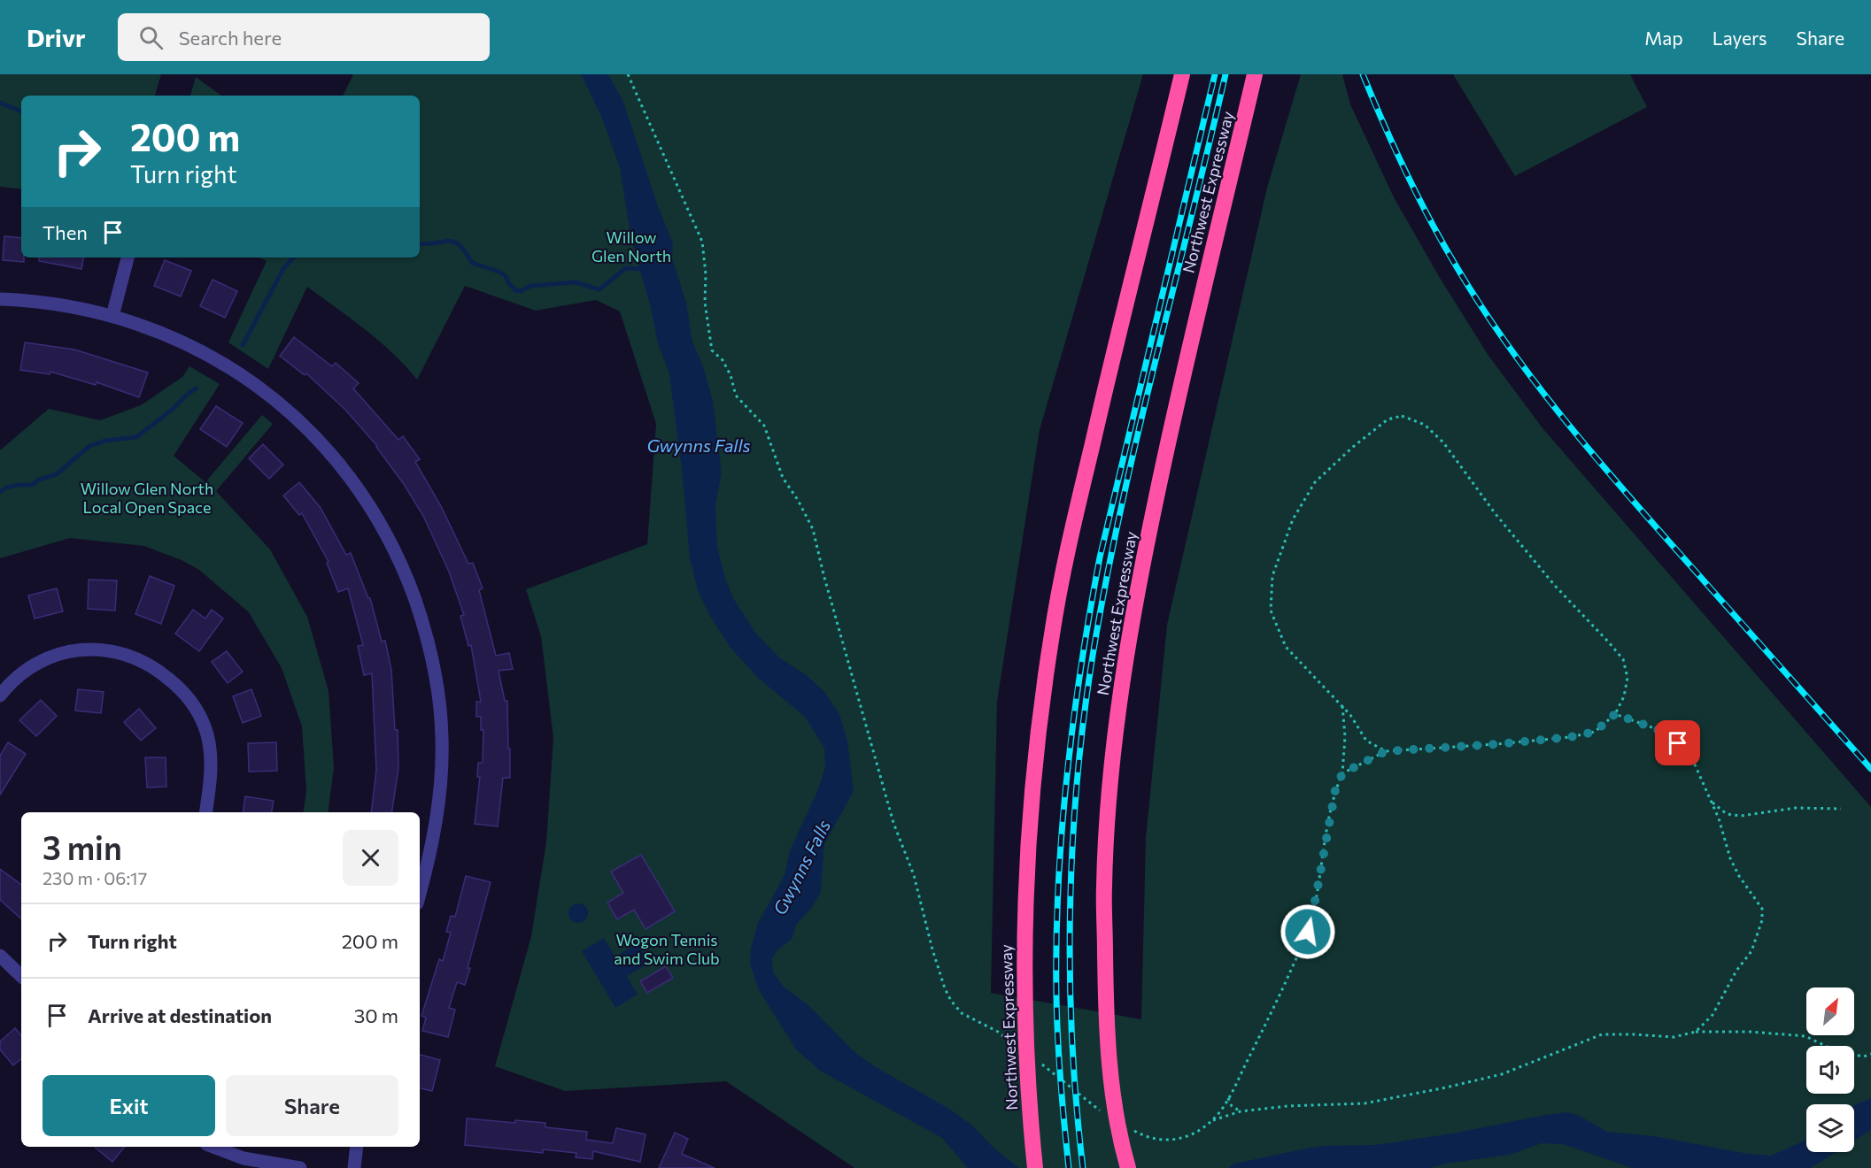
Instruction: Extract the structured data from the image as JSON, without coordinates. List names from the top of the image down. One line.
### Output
{"streets":{"highway":["Northwest Expressway"]},"water":["Gwynns Falls"],"parks":["Willow Glen North","Willow Glen North Local Open Space","Wogon Tennis and Swim Club"],"north":"top right","page":{"header":"Drivr","search":"Search here","nav":["Map","Layers","Share"],"turn":["200 m","Turn right"],"then":"Then","heading":["3 min","230 m · 06:17"],"list":[{"name":"Turn right","value":"200 m"},{"name":"Arrive at destination","value":"30 m"}],"buttons":["Exit","Share"]}}
